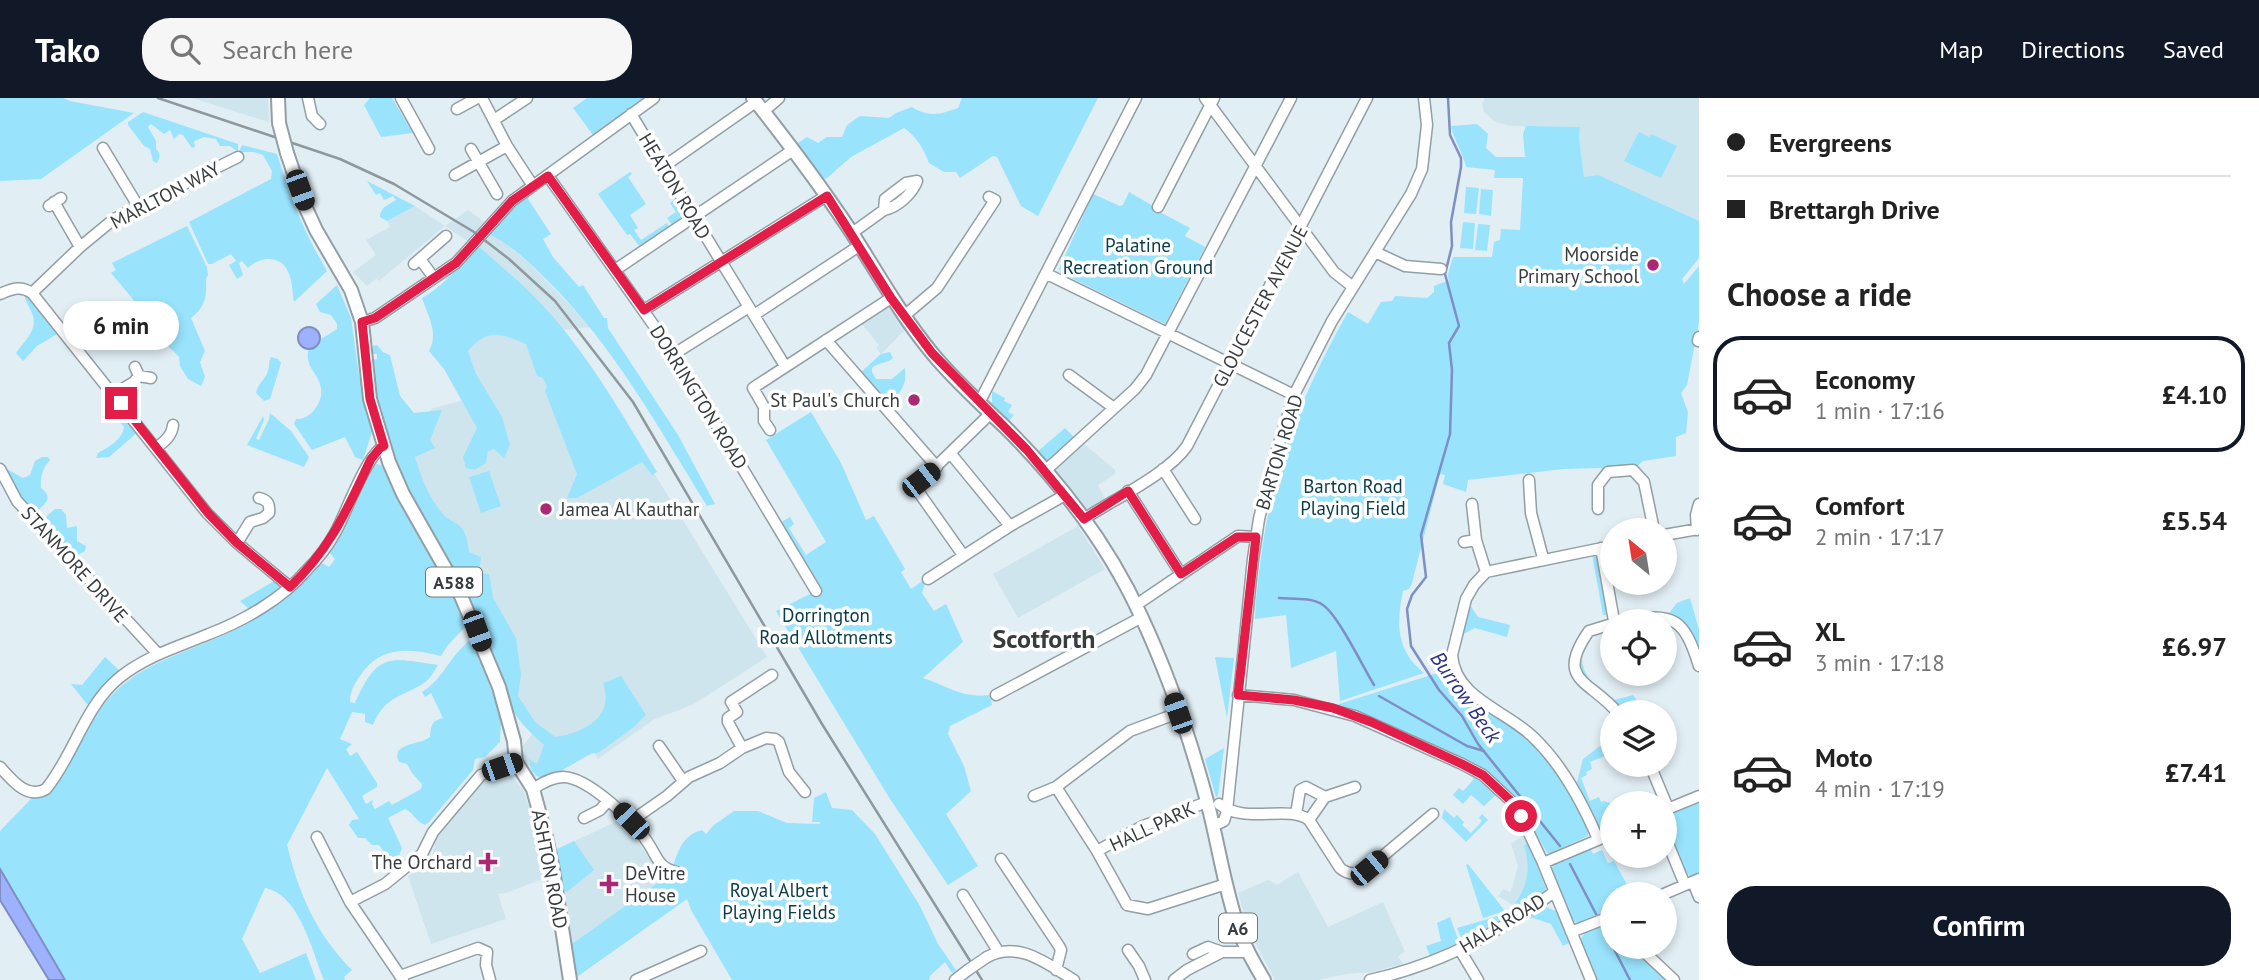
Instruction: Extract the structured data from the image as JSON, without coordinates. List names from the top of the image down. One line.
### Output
{"streets":{"main road":["A588","ASHTON ROAD","A6"],"street":["HEATON ROAD","MARLTON WAY","GLOUCESTER AVENUE","DORRINGTON ROAD","BARTON ROAD","STANMORE DRIVE","HALL PARK","HALA ROAD"]},"crossings":[["GLOUCESTER AVENUE","A6"],["BARTON ROAD","HALL PARK"],["BARTON ROAD","A6"],["HALL PARK","A6"]],"districts":["Scotforth"],"water":["Burrow Beck"],"parks":["Palatine Recreation Ground","Barton Road Playing Field","Dorrington Road Allotments","Royal Albert Playing Fields"],"places":{"other":["Moorside Primary School","St Paul's Church","Jamea Al Kauthar"],"health":["The Orchard","DeVitre House"]},"north":"top left","page":{"header":"Tako","search":"Search here","nav":["Map","Directions","Saved"],"banner":["Evergreens","Brettargh Drive"],"heading":"Choose a ride","bubble":"6 min","list":[{"name":"Economy","note":"1 min · 17:16","value":"£4.10"},{"name":"Comfort","note":"2 min · 17:17","value":"£5.54"},{"name":"XL","note":"3 min · 17:18","value":"£6.97"},{"name":"Moto","note":"4 min · 17:19","value":"£7.41"}],"map_buttons":["+","−"],"buttons":"Confirm"}}
